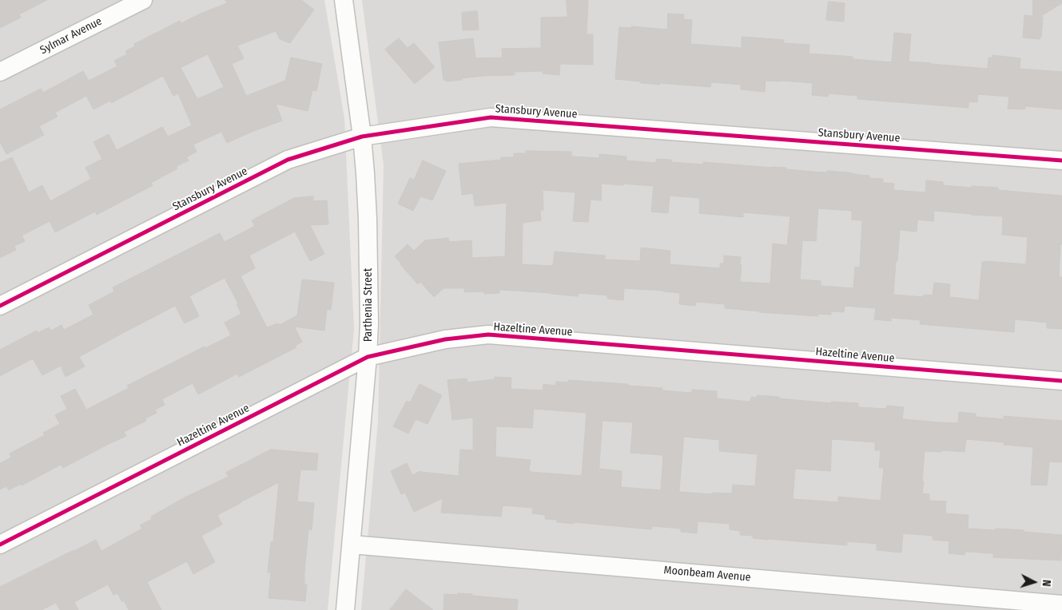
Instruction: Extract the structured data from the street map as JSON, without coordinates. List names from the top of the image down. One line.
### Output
{"streets":{"street":["Sylmar Avenue","Stansbury Avenue","Parthenia Street","Hazeltine Avenue","Moonbeam Avenue"]},"crossings":[["Stansbury Avenue","Parthenia Street"],["Parthenia Street","Hazeltine Avenue"],["Parthenia Street","Moonbeam Avenue"]],"north":"right"}
